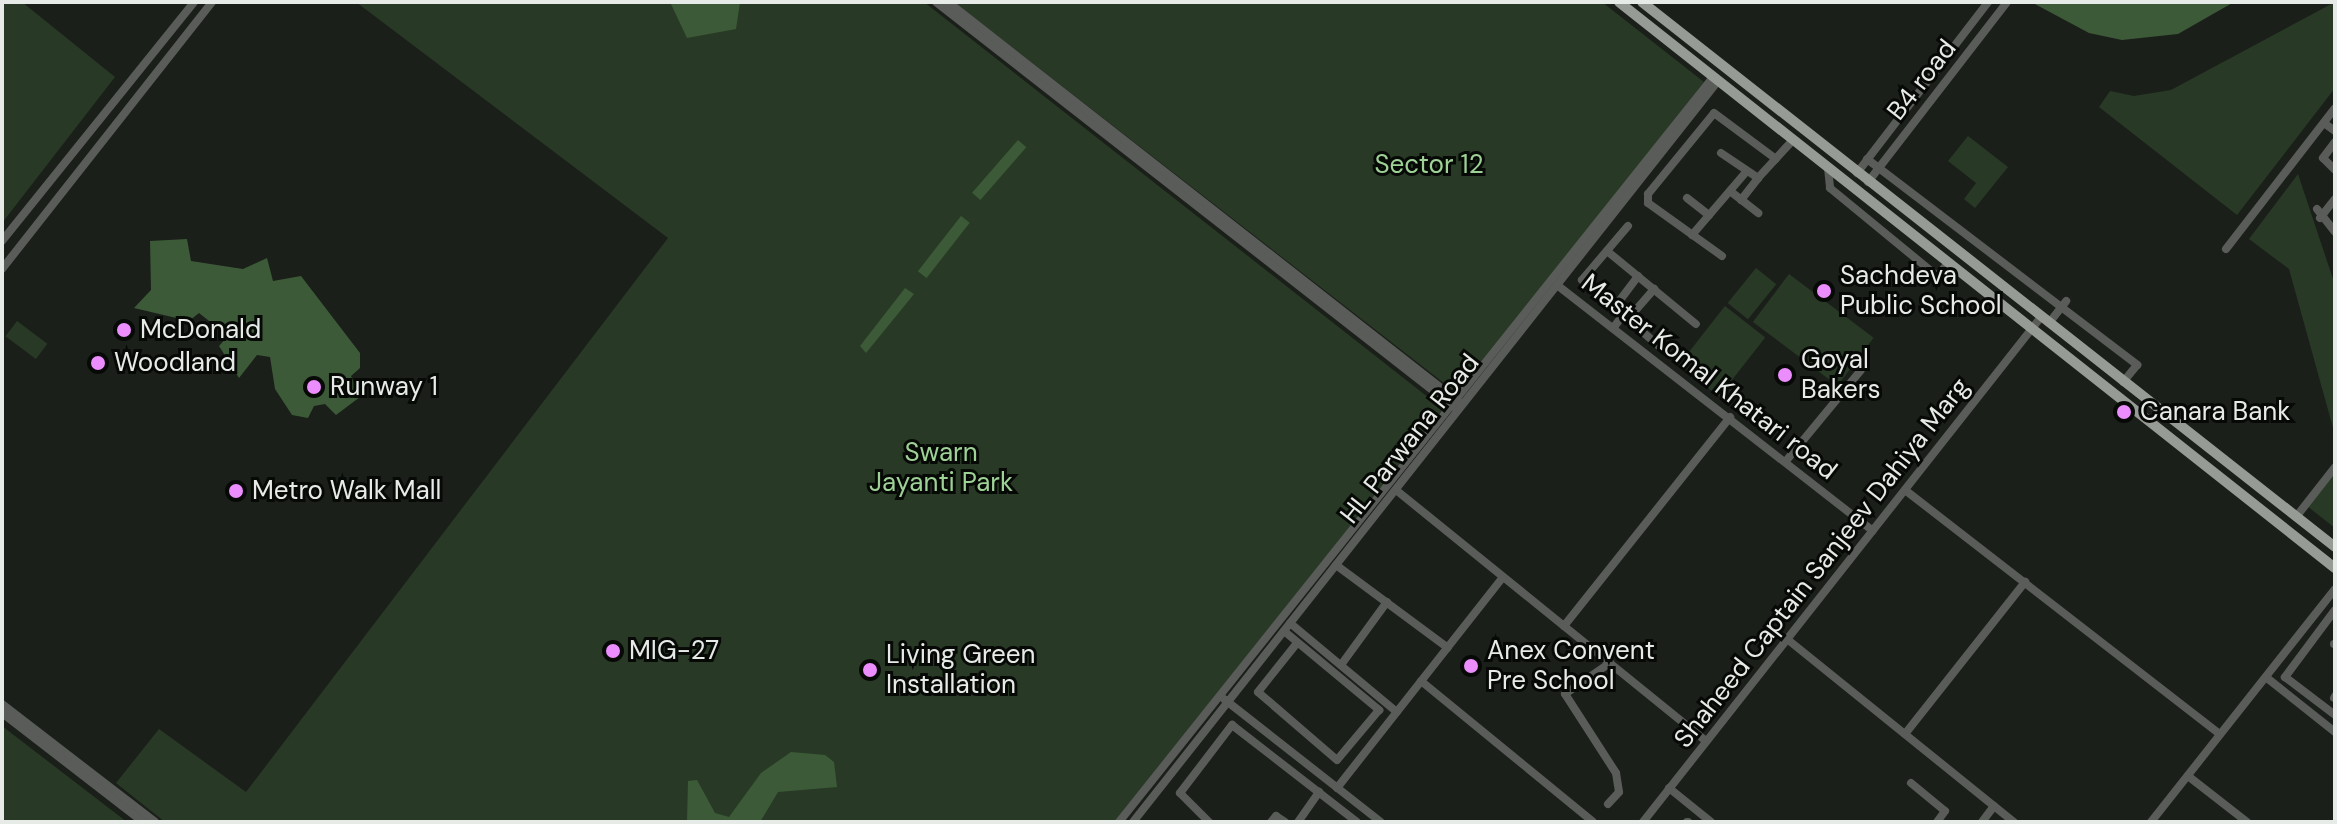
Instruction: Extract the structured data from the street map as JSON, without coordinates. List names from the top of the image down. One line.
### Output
{"streets":{"street":["B4 road","Master Komal Khatari road","HL Parwana Road","Shaheed Captain Sanjeev Dahiya Marg"]},"crossings":[["Master Komal Khatari road","HL Parwana Road"],["Master Komal Khatari road","Shaheed Captain Sanjeev Dahiya Marg"]],"parks":["Sector 12","Swarn Jayanti Park"],"places":["Sachdeva Public School","McDonald","Woodland","Goyal Bakers","Runway 1","Canara Bank","Metro Walk Mall","MIG-27","Anex Convent Pre School","Living Green Installation"]}
